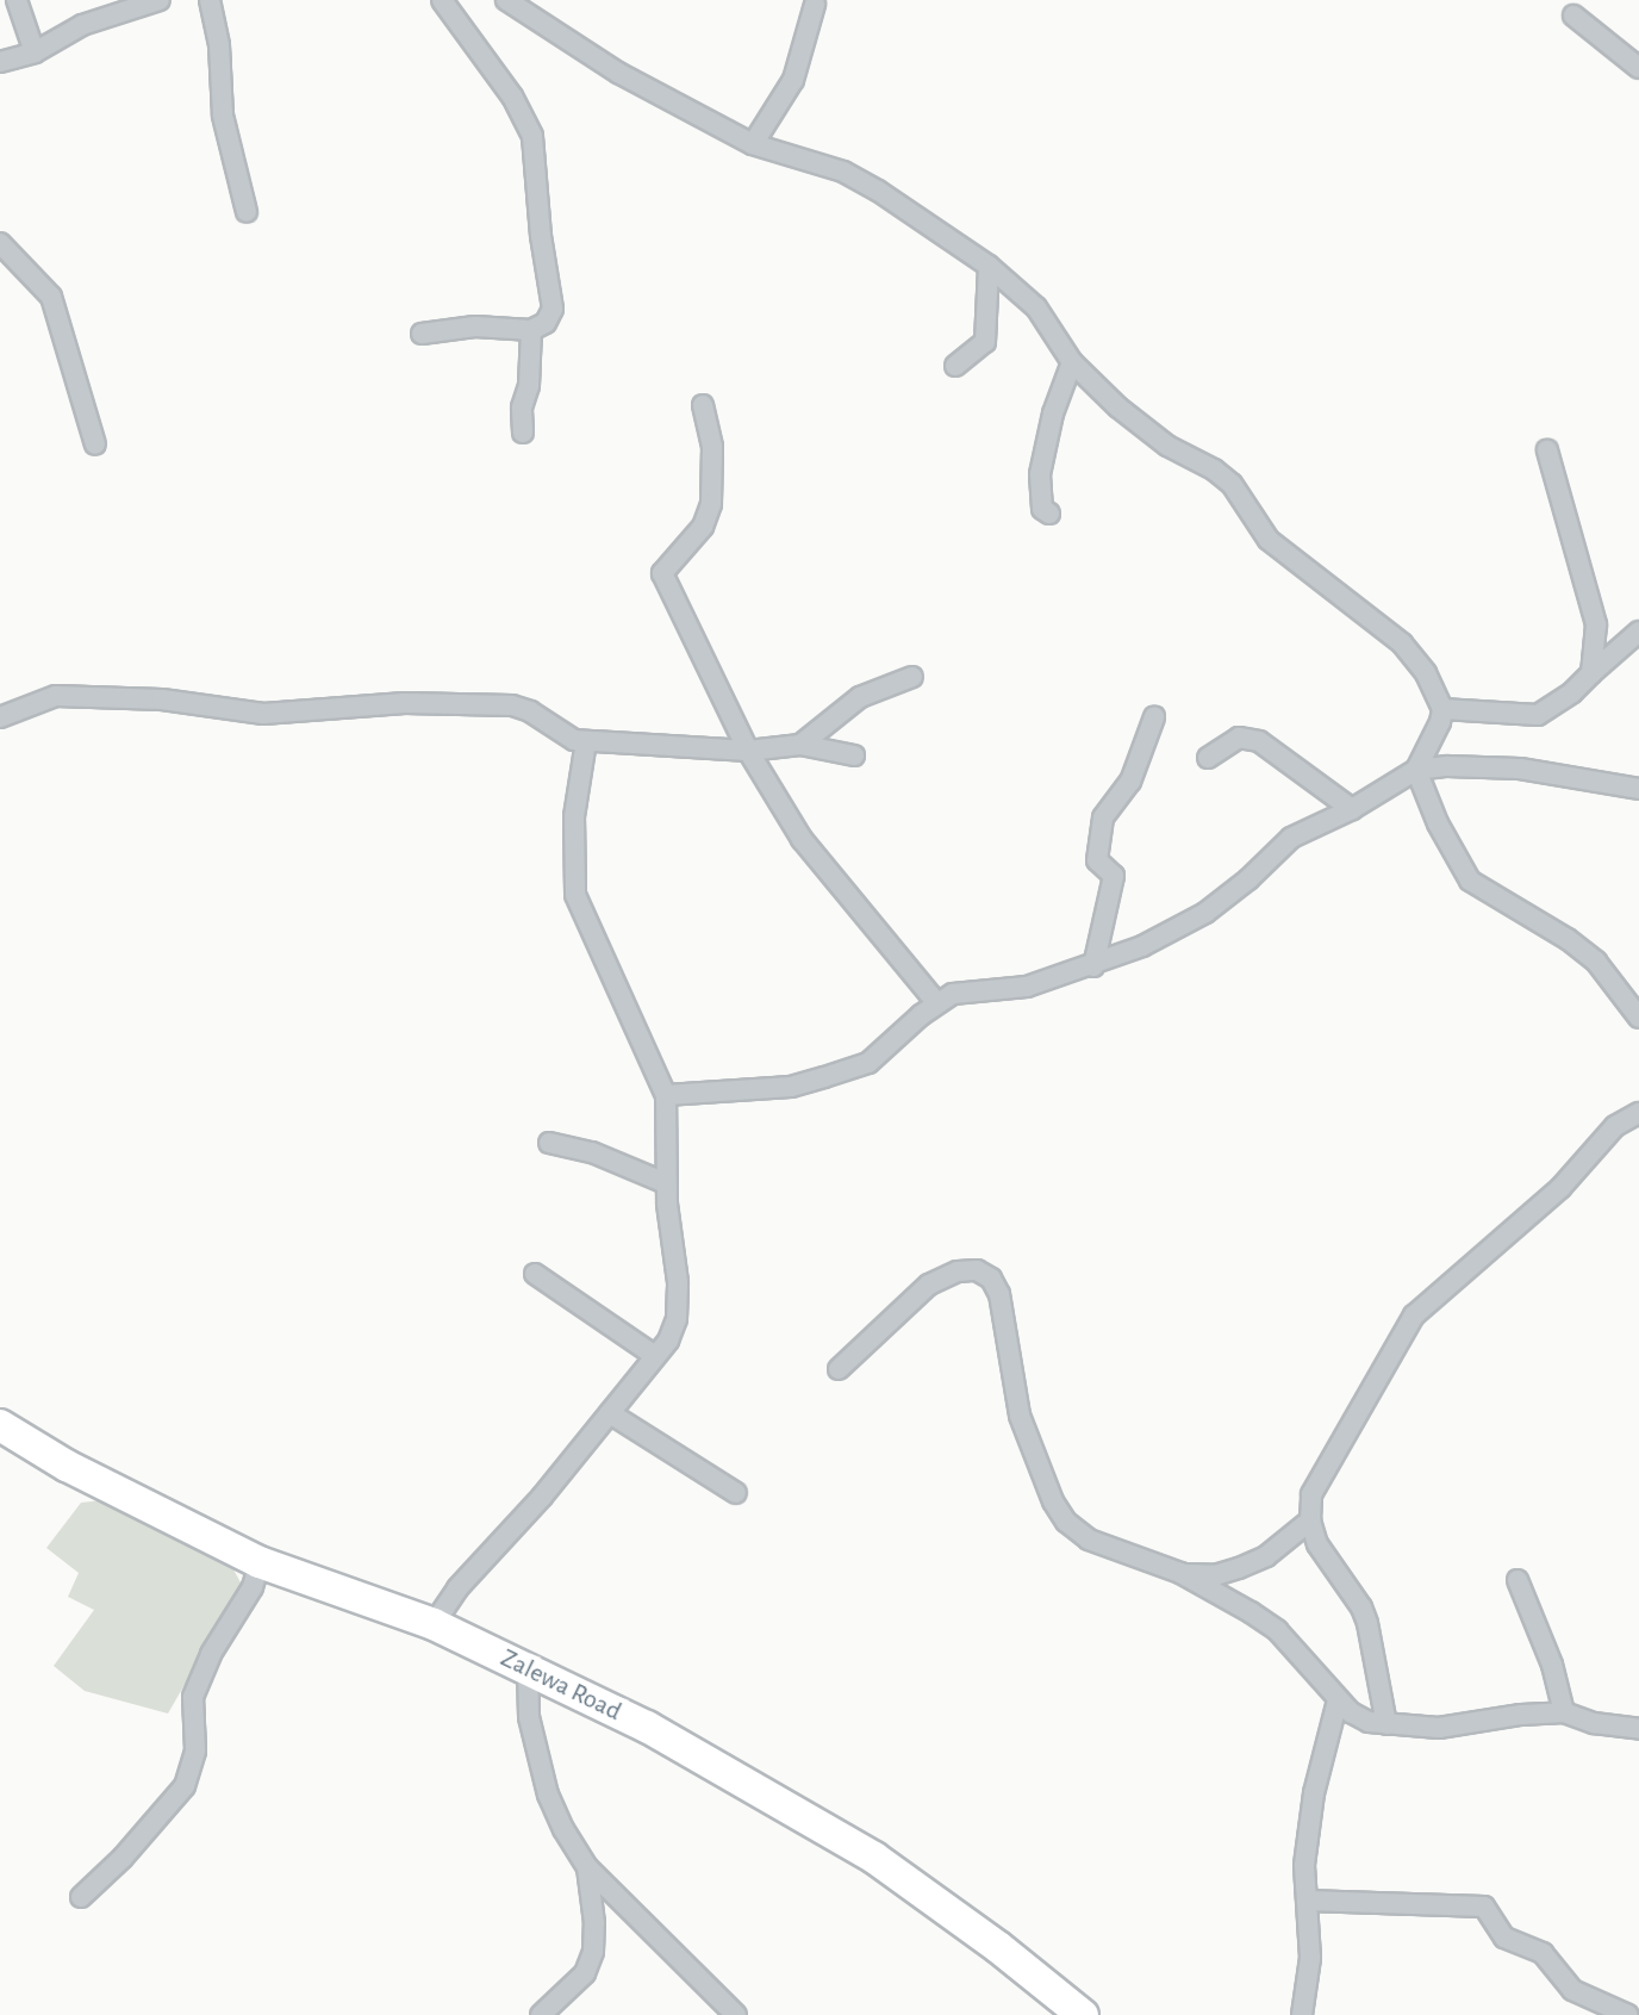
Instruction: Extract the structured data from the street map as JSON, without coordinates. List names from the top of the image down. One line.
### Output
{"streets":{"highway":["Zalewa Road"]}}
